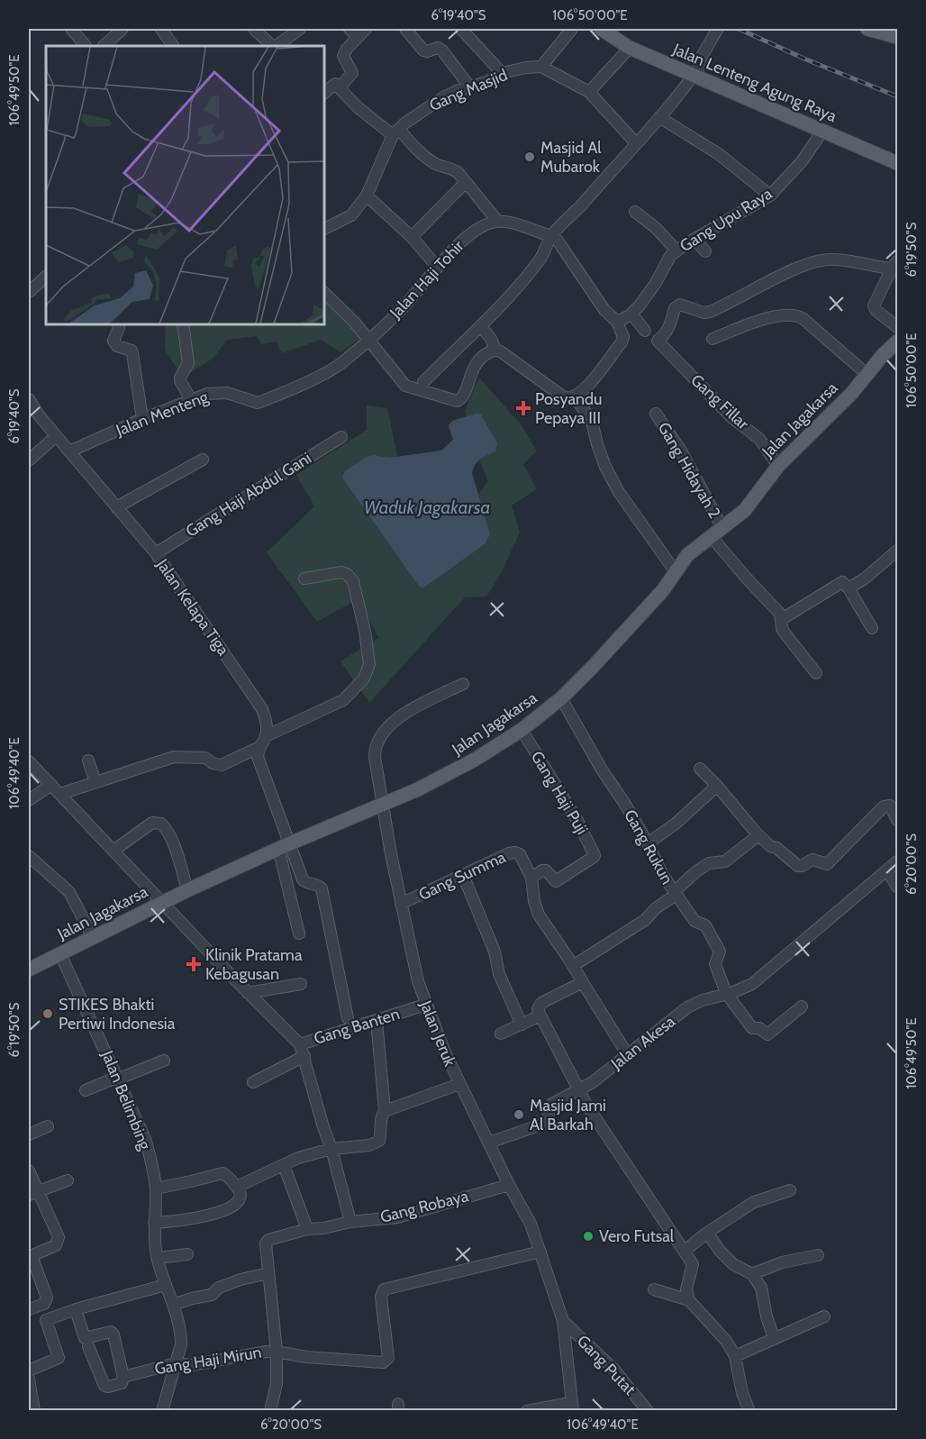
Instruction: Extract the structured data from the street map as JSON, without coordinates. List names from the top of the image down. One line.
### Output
{"streets":{"main road":["Jalan Lenteng Agung Raya","Jalan Jagakarsa"],"street":["Gang Masjid","Gang Upu Raya","Jalan Haji Tohir","Gang Fillar","Jalan Menteng","Gang Hidayah 2","Gang Haji Abdul Gani","Jalan Kelapa Tiga","Gang Haji Puji","Gang Rukun","Gang Summa","Gang Banten","Jalan Jeruk","Jalan Akesa","Jalan Belimbing","Gang Robaya","Gang Haji Mirun","Gang Putat"]},"crossings":[["Jalan Lenteng Agung Raya","Gang Upu Raya"],["Jalan Haji Tohir","Jalan Menteng"],["Gang Fillar","Jalan Jagakarsa"],["Jalan Menteng","Jalan Kelapa Tiga"],["Jalan Jagakarsa","Gang Hidayah 2"],["Jalan Jagakarsa","Gang Haji Puji"],["Jalan Jagakarsa","Gang Rukun"],["Jalan Jagakarsa","Jalan Jeruk"],["Jalan Jagakarsa","Jalan Belimbing"],["Gang Haji Abdul Gani","Jalan Kelapa Tiga"],["Gang Haji Puji","Gang Summa"],["Gang Rukun","Jalan Akesa"],["Gang Summa","Jalan Jeruk"],["Gang Banten","Jalan Jeruk"],["Gang Banten","Gang Robaya"],["Jalan Jeruk","Jalan Akesa"],["Jalan Jeruk","Gang Robaya"],["Jalan Jeruk","Gang Haji Mirun"],["Jalan Jeruk","Gang Putat"],["Jalan Belimbing","Gang Haji Mirun"]],"water":["Waduk Jagakarsa"],"places":{"other":["Masjid Al Mubarok","STIKES Bhakti Pertiwi Indonesia","Masjid Jami Al Barkah","Vero Futsal"],"health":["Posyandu Pepaya III","Klinik Pratama Kebagusan"]},"coordinates":["6°19'40\"S","106°50'00\"E","106°49'50\"E","6°19'50\"S","106°49'40\"E","6°20'00\"S"]}
